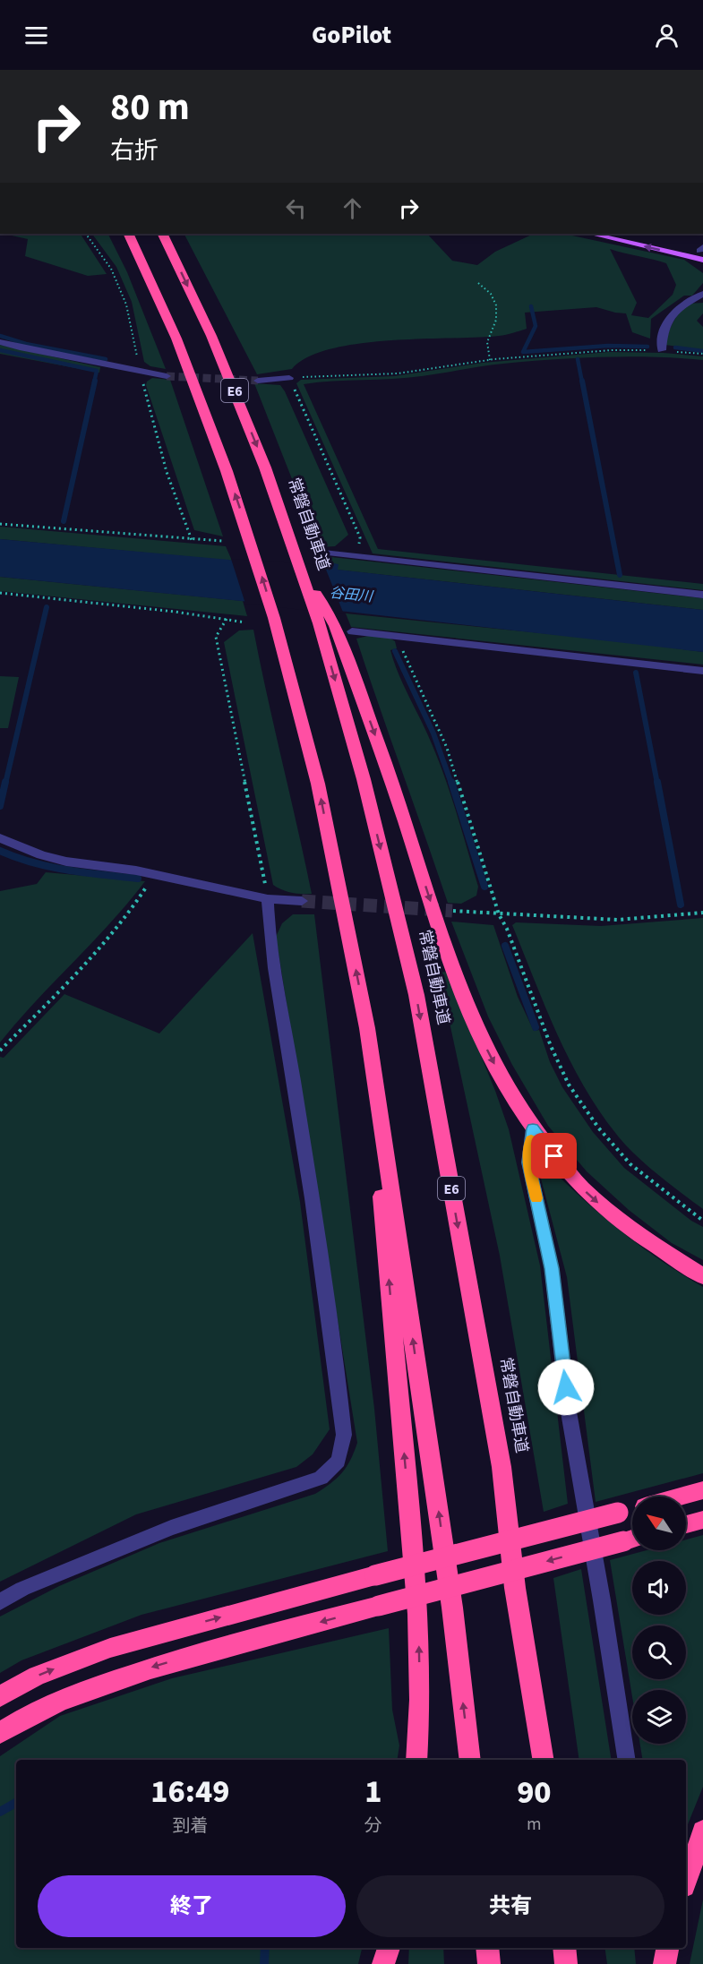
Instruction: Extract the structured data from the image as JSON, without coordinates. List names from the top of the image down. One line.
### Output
{"streets":{"highway":["E6","常磐自動車道"]},"water":["谷田川"],"north":"top left","page":{"header":"GoPilot","turn":["80 m","右折"],"eta":["16:49","到着","1","分","90","m"],"buttons":["終了","共有"]}}
